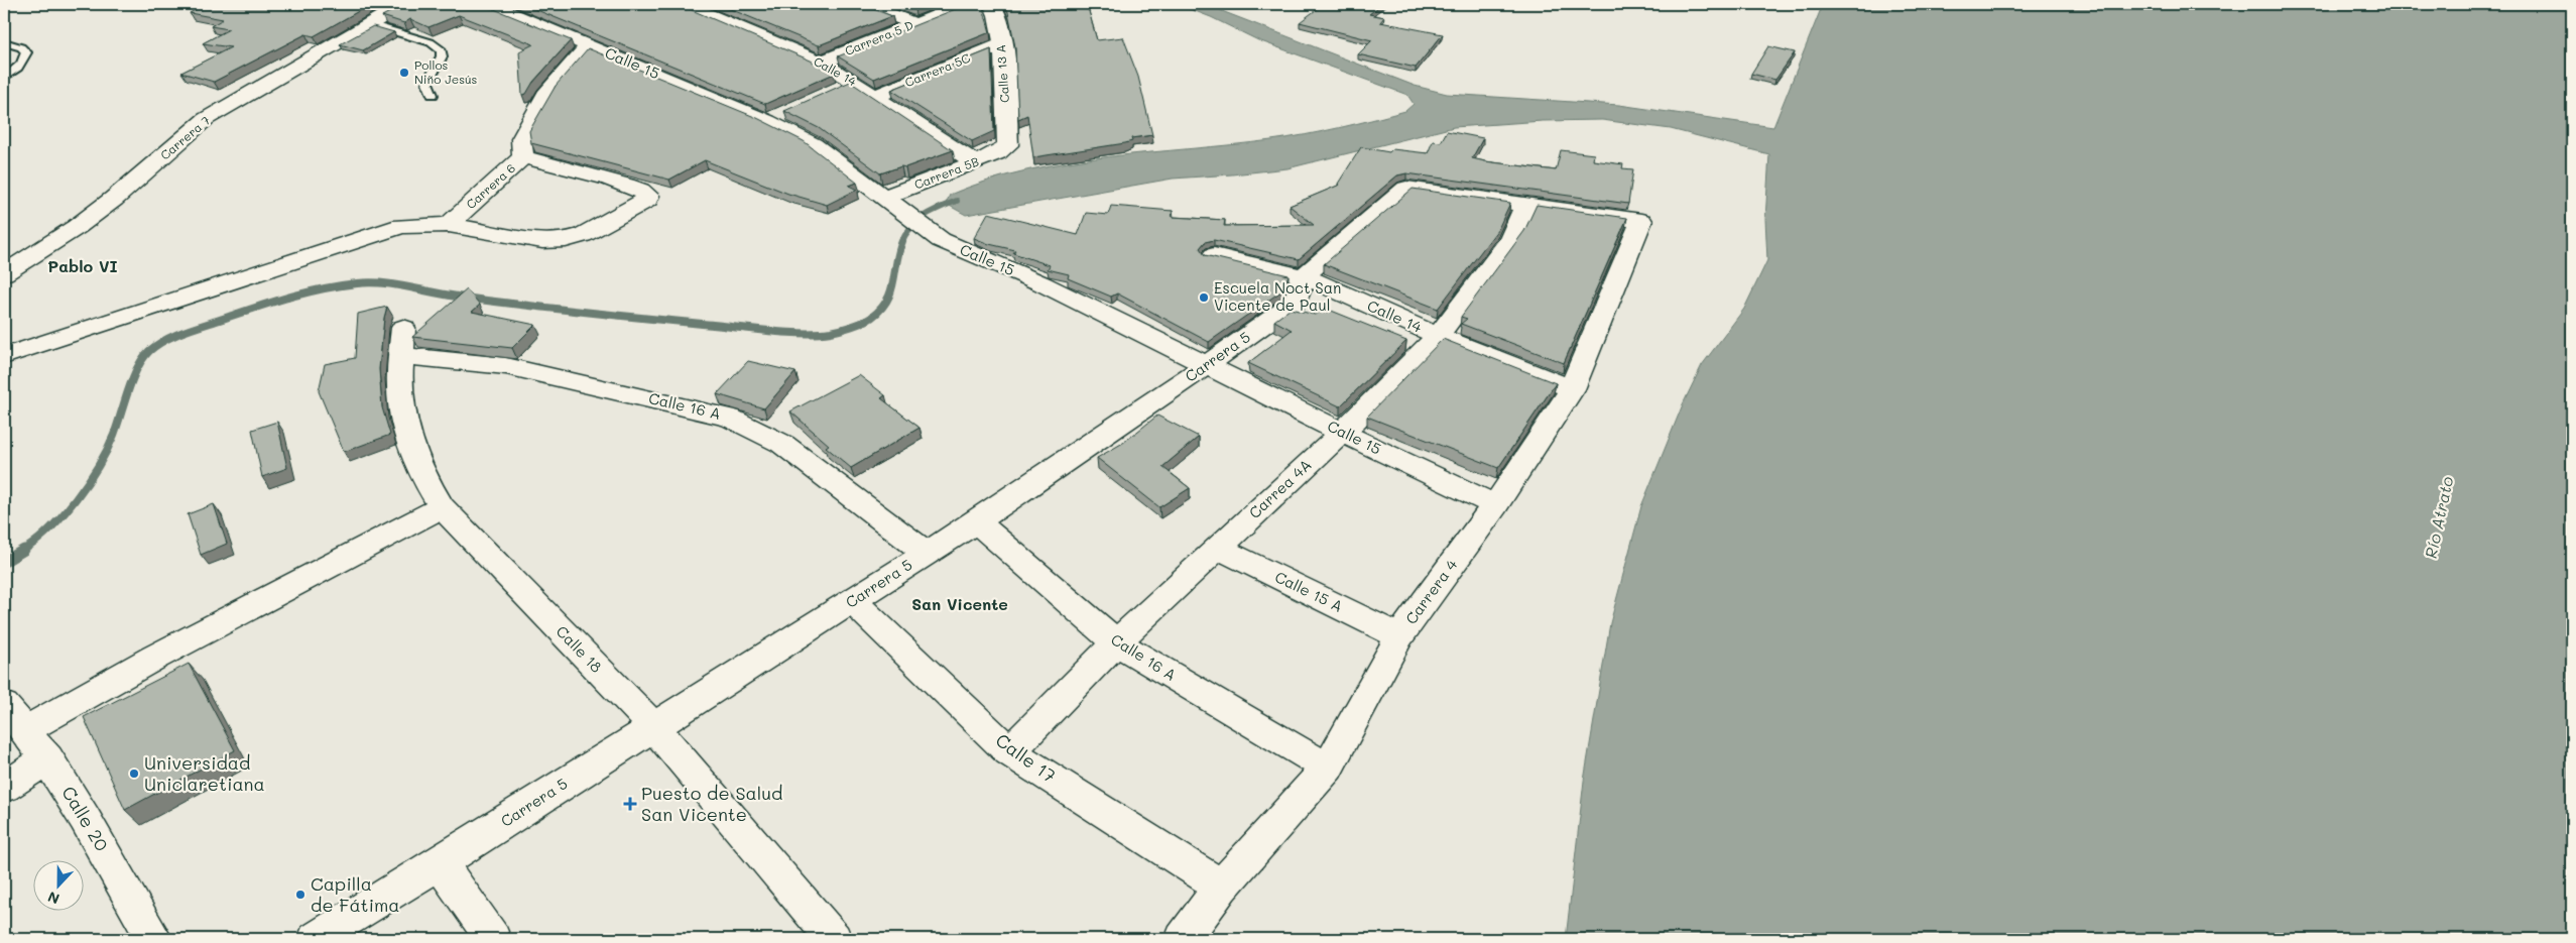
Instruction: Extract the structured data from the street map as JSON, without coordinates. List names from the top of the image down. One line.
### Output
{"streets":{"street":["Carrera 5 D","Calle 15","Carrera 5C","Calle 14","Calle 13 A","Carrera 7","Carrera 5B","Carrera 6","Carrera 5","Calle 16 A","Carrea 4A","Calle 15 A","Carrera 4","Calle 18","Calle 17","Calle 20"]},"crossings":[["Carrera 5 D","Calle 14"],["Calle 15","Carrera 5B"],["Calle 15","Carrera 6"],["Calle 15","Carrera 5"],["Calle 15","Carrea 4A"],["Calle 15","Carrera 4"],["Carrera 5C","Calle 14"],["Carrera 5C","Calle 13 A"],["Calle 14","Carrera 5B"],["Calle 14","Carrera 5"],["Calle 14","Carrea 4A"],["Calle 14","Carrera 4"],["Calle 13 A","Carrera 5B"],["Carrera 5","Calle 16 A"],["Carrera 5","Calle 18"],["Carrera 5","Calle 17"],["Calle 16 A","Carrea 4A"],["Calle 16 A","Carrera 4"],["Calle 16 A","Calle 18"],["Carrea 4A","Calle 15 A"],["Carrea 4A","Carrera 4"],["Carrea 4A","Calle 17"],["Calle 15 A","Carrera 4"],["Carrera 4","Calle 17"]],"districts":["Pablo VI","San Vicente"],"water":["Río Atrato"],"places":{"other":["Pollos Niño Jesús","Escuela Noct San Vicente de Paul","Universidad Uniclaretiana","Capilla de Fátima"],"health":["Puesto de Salud San Vicente"]},"north":"bottom"}
